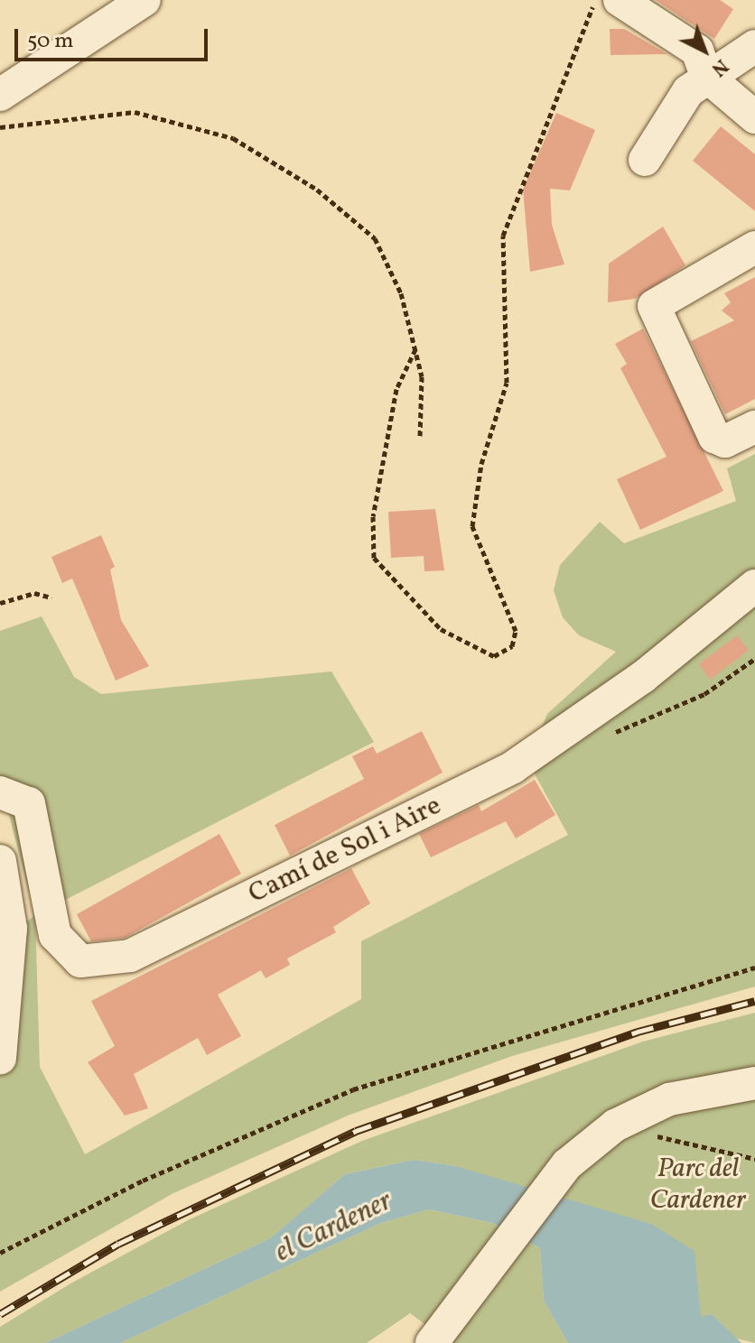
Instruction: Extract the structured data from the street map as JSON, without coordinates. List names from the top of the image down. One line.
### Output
{"streets":{"street":["Camí de Sol i Aire"]},"water":["el Cardener"],"parks":["Parc del Cardener"],"scale_bar":"50 m","north":"bottom right"}
